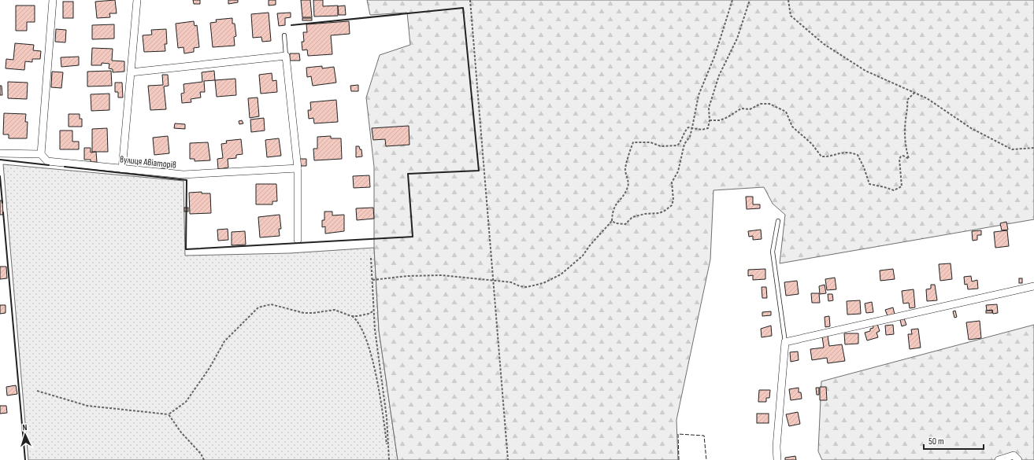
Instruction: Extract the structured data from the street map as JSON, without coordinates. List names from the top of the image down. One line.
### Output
{"streets":{"street":["вулиця Авіаторів"]},"scale_bar":"50 m","north":"top"}
